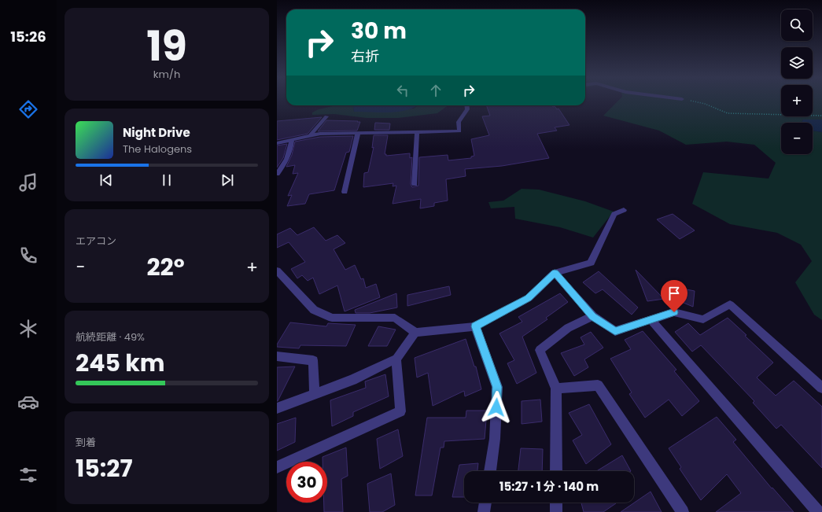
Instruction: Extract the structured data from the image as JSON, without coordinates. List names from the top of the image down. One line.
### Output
{"page":{"tabs":"15:26","tile":[["19","km/h"],"エアコン",["航続距離 · 49%","245 km"],["到着","15:27"]],"map_buttons":["+","−"],"turn":["30 m","右折"],"song":["Night Drive","The Halogens"],"heat":["−","22°","+"],"limit":"30","trip":"15:27 · 1 分 · 140 m"}}
